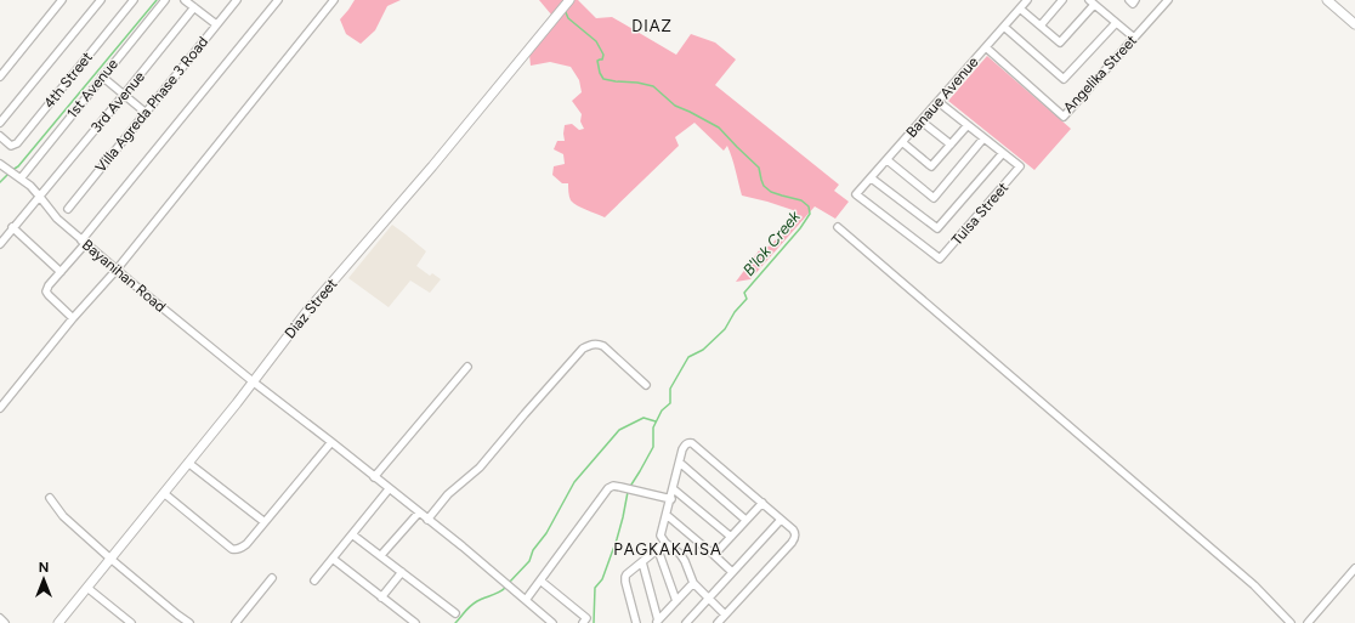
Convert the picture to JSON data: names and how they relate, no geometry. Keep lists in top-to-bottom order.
{
  "streets": {
    "main road": ["Diaz Street"],
    "street": [
      "Angelika Street",
      "4th Street",
      "1st Avenue",
      "Banaue Avenue",
      "3rd Avenue",
      "Villa Agreda Phase 3 Road",
      "Tulsa Street",
      "Bayanihan Road"
    ]
  },
  "crossings": [
    ["Angelika Street", "Banaue Avenue"],
    ["4th Street", "1st Avenue"],
    ["4th Street", "3rd Avenue"],
    ["4th Street", "Villa Agreda Phase 3 Road"],
    ["1st Avenue", "Bayanihan Road"],
    ["Banaue Avenue", "Tulsa Street"],
    ["3rd Avenue", "Bayanihan Road"],
    ["Bayanihan Road", "Diaz Street"]
  ],
  "districts": ["DIAZ", "PAGKAKAISA"],
  "water": ["B'lok Creek"],
  "north": "top"
}
